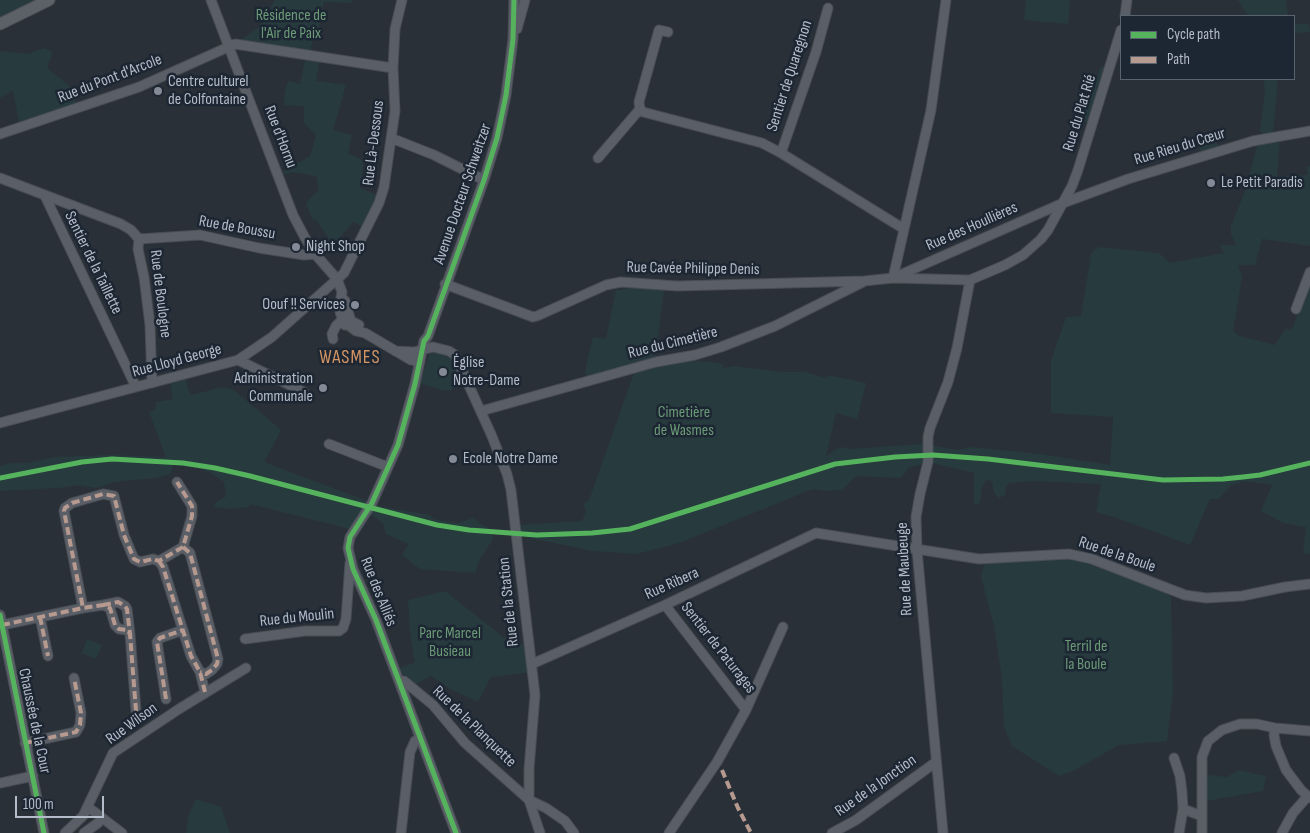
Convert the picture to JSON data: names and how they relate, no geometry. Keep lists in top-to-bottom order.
{
  "streets": {
    "street": [
      "Sentier de Quaregnon",
      "Rue du Pont d'Arcole",
      "Rue du Plat Rié",
      "Rue d'Hornu",
      "Rue Là-Dessous",
      "Rue Rieu du Cœur",
      "Avenue Docteur Schweitzer",
      "Rue des Houllières",
      "Rue de Boussu",
      "Sentier de la Taillette",
      "Rue Cavée Philippe Denis",
      "Rue de Boulogne",
      "Rue du Cimetière",
      "Rue Lloyd George",
      "Rue de la Boule",
      "Rue de Maubeuge",
      "Rue Ribera",
      "Rue des Alliés",
      "Rue de la Station",
      "Rue du Moulin",
      "Sentier de Paturages",
      "Chaussée de la Cour",
      "Rue Wilson",
      "Rue de la Planquette",
      "Rue de la Jonction"
    ]
  },
  "crossings": [
    ["Rue du Pont d'Arcole", "Rue d'Hornu"],
    ["Rue du Plat Rié", "Rue Rieu du Cœur"],
    ["Rue du Plat Rié", "Rue des Houllières"],
    ["Rue du Plat Rié", "Rue de Maubeuge"],
    ["Rue d'Hornu", "Rue Là-Dessous"],
    ["Rue d'Hornu", "Rue de Boussu"],
    ["Rue d'Hornu", "Rue Lloyd George"],
    ["Rue Là-Dessous", "Rue Lloyd George"],
    ["Rue Rieu du Cœur", "Rue des Houllières"],
    ["Avenue Docteur Schweitzer", "Rue Cavée Philippe Denis"],
    ["Avenue Docteur Schweitzer", "Rue de la Station"],
    ["Rue des Houllières", "Rue Cavée Philippe Denis"],
    ["Rue de Boussu", "Rue de Boulogne"],
    ["Sentier de la Taillette", "Rue Lloyd George"],
    ["Rue Cavée Philippe Denis", "Rue du Cimetière"],
    ["Rue de Boulogne", "Rue Lloyd George"],
    ["Rue du Cimetière", "Rue de la Station"],
    ["Rue de la Boule", "Rue de Maubeuge"],
    ["Rue de la Boule", "Rue Ribera"],
    ["Rue de Maubeuge", "Rue de la Jonction"],
    ["Rue Ribera", "Rue de la Station"],
    ["Rue Ribera", "Sentier de Paturages"],
    ["Rue des Alliés", "Rue du Moulin"],
    ["Rue des Alliés", "Rue de la Planquette"],
    ["Rue de la Station", "Rue de la Planquette"]
  ],
  "districts": ["WASMES"],
  "parks": [
    "Résidence de l'Air de Paix",
    "Cimetière de Wasmes",
    "Parc Marcel Busieau",
    "Terril de la Boule"
  ],
  "places": [
    "Centre culturel de Colfontaine",
    "Le Petit Paradis",
    "Night Shop",
    "Oouf !! Services",
    "Église Notre-Dame",
    "Administration Communale",
    "Ecole Notre Dame"
  ],
  "legend": ["Cycle path", "Path"],
  "scale_bar": "100 m"
}
